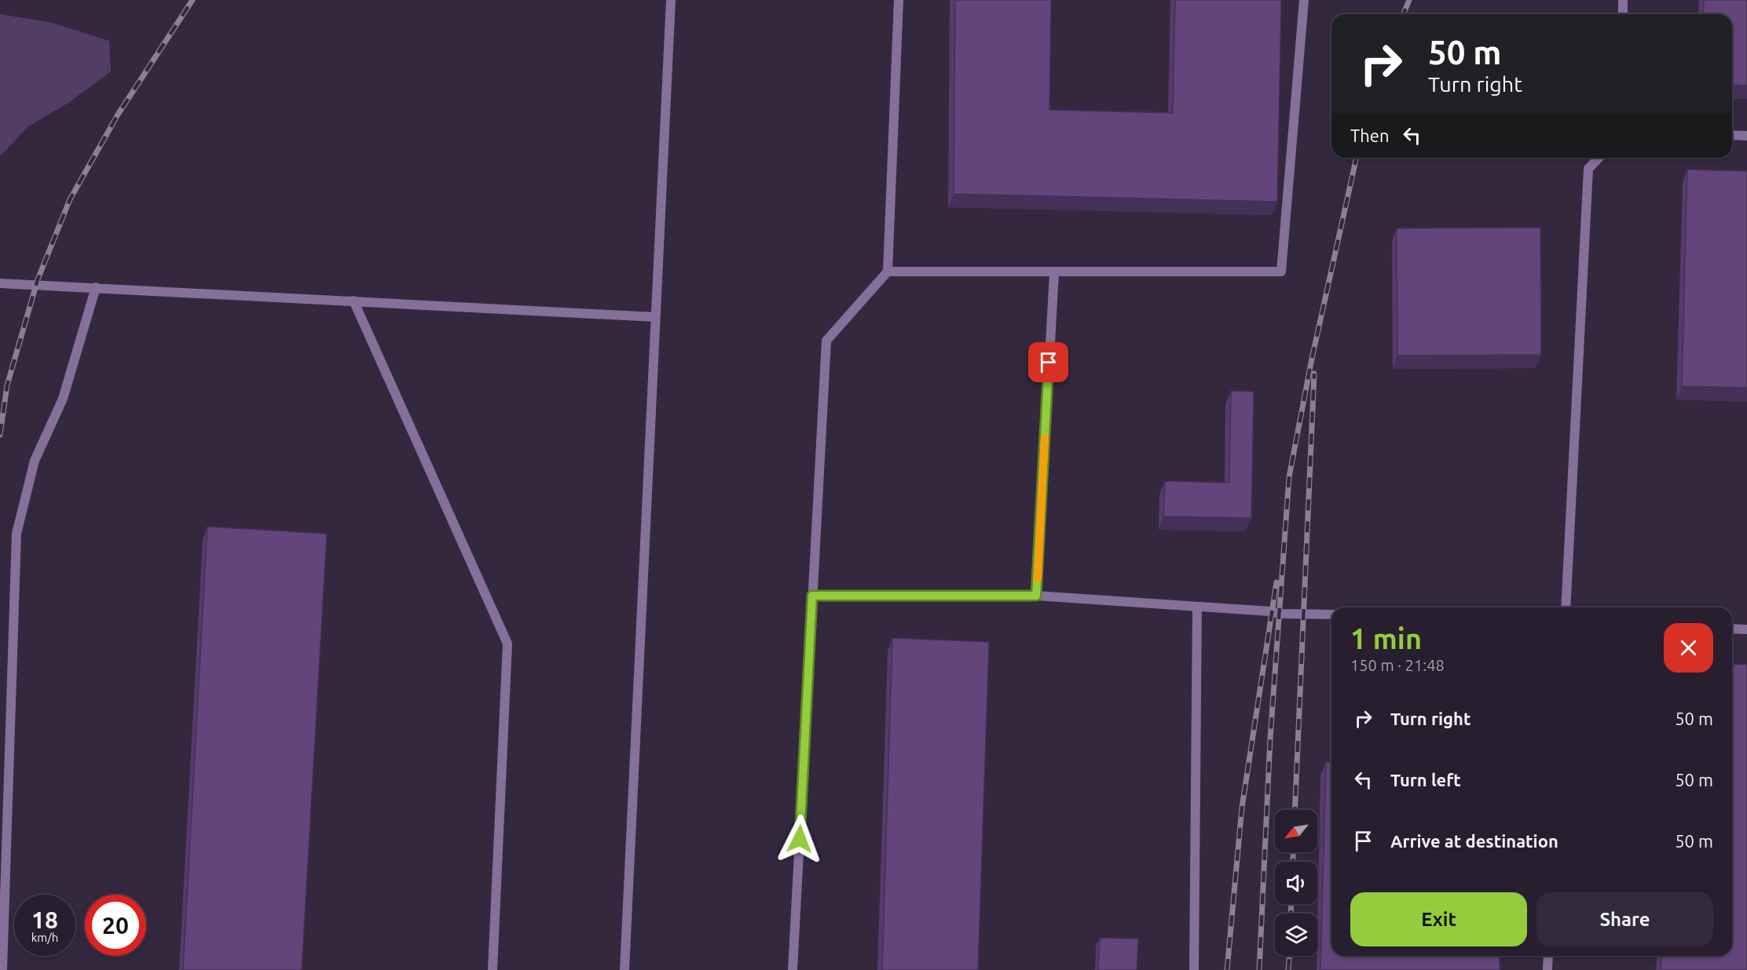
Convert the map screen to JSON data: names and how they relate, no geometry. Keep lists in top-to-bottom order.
{
  "north": "bottom left",
  "page": {
    "turn": ["50 m", "Turn right"],
    "then": "Then",
    "heading": ["1 min", "150 m · 21:48"],
    "list": [
      {
        "name": "Turn right",
        "value": "50 m"
      },
      {
        "name": "Turn left",
        "value": "50 m"
      },
      {
        "name": "Arrive at destination",
        "value": "50 m"
      }
    ],
    "buttons": ["Exit", "Share"],
    "speed": "18 km/h",
    "limit": "20"
  }
}
